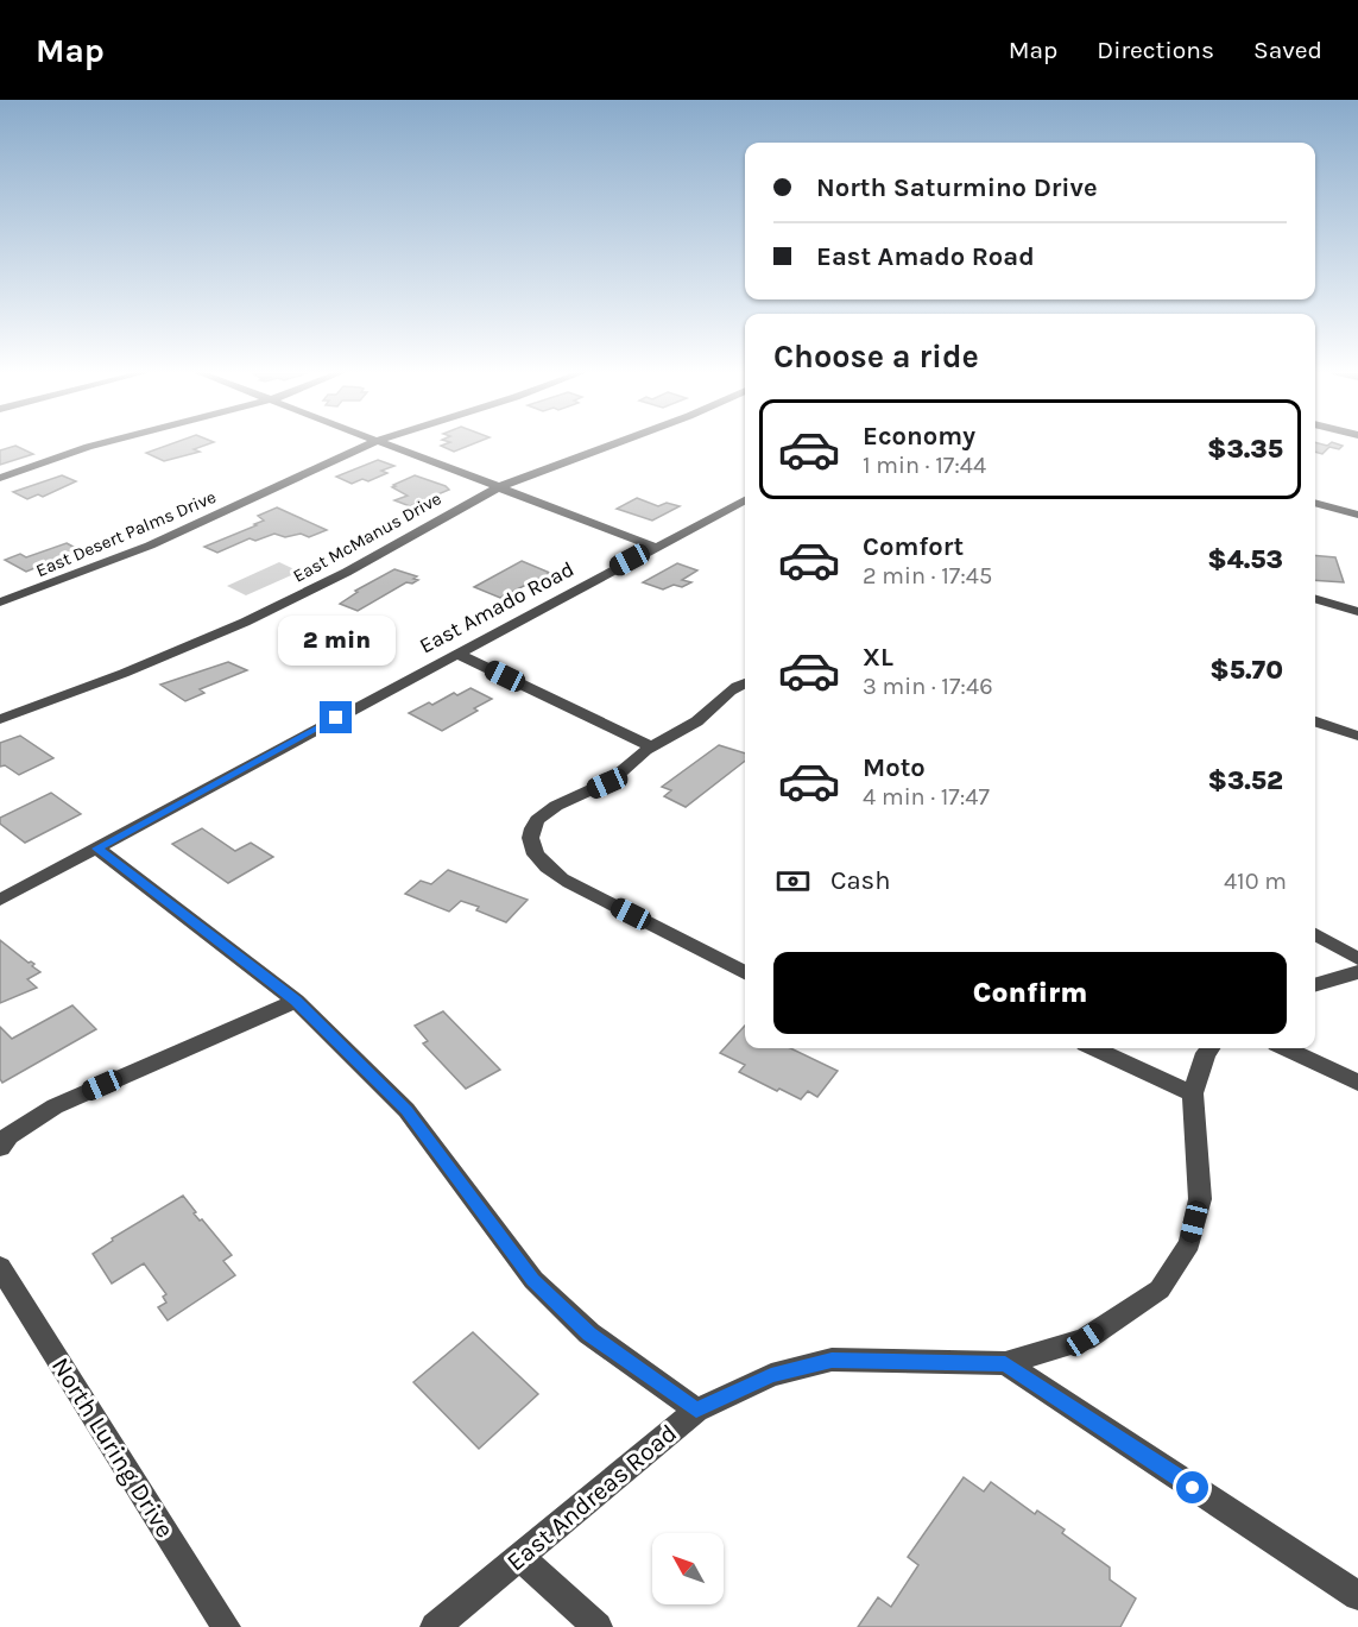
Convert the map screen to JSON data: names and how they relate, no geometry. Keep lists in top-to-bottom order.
{
  "streets": {
    "street": [
      "East Desert Palms Drive",
      "East McManus Drive",
      "East Amado Road",
      "North Luring Drive",
      "East Andreas Road"
    ]
  },
  "north": "top left",
  "page": {
    "header": "Map",
    "nav": ["Map", "Directions", "Saved"],
    "banner": ["North Saturmino Drive", "East Amado Road"],
    "heading": "Choose a ride",
    "list": [
      {
        "name": "Economy",
        "note": "1 min · 17:44",
        "value": "$3.35"
      },
      {
        "name": "Comfort",
        "note": "2 min · 17:45",
        "value": "$4.53"
      },
      {
        "name": "XL",
        "note": "3 min · 17:46",
        "value": "$5.70"
      },
      {
        "name": "Moto",
        "note": "4 min · 17:47",
        "value": "$3.52"
      }
    ],
    "bubble": "2 min",
    "pay": ["Cash", "410 m"],
    "buttons": "Confirm"
  }
}
